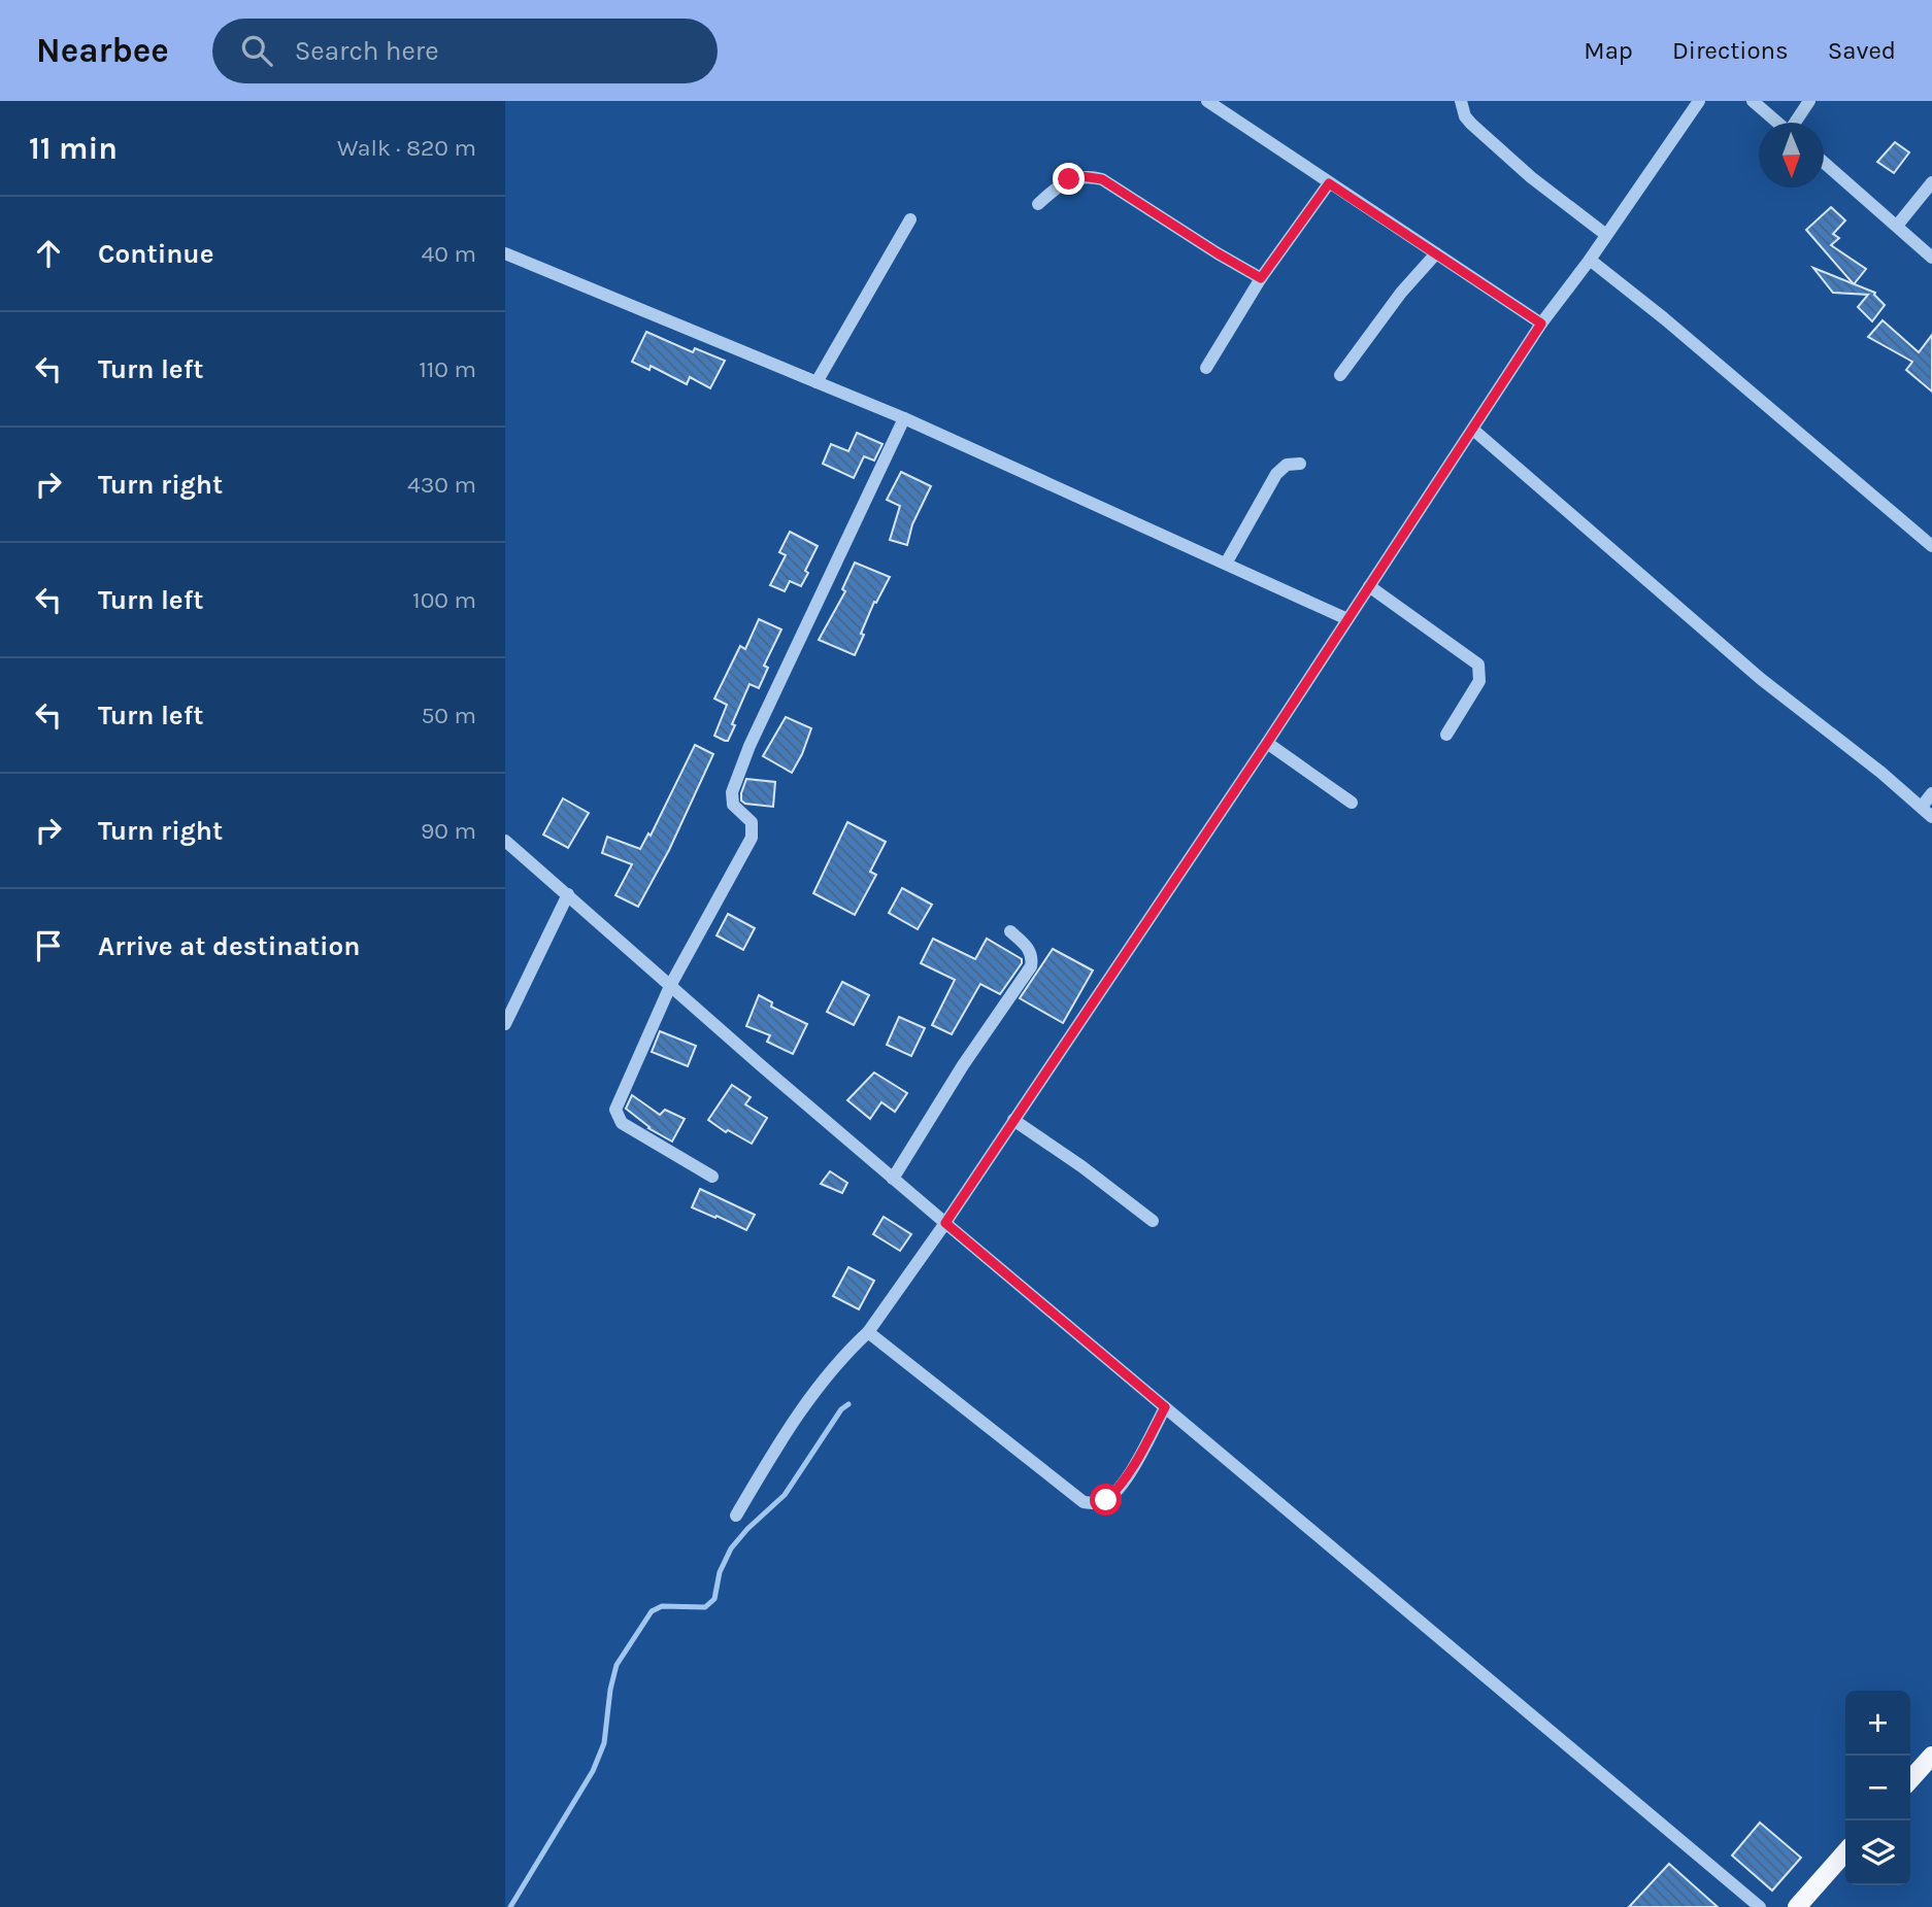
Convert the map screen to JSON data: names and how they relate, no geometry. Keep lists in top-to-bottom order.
{
  "north": "bottom",
  "page": {
    "header": "Nearbee",
    "search": "Search here",
    "nav": ["Map", "Directions", "Saved"],
    "heading": ["11 min", "Walk · 820 m"],
    "list": [
      ["Continue", "40 m"],
      ["Turn left", "110 m"],
      ["Turn right", "430 m"],
      ["Turn left", "100 m"],
      ["Turn left", "50 m"],
      ["Turn right", "90 m"],
      "Arrive at destination"
    ],
    "map_buttons": ["+", "−"]
  }
}
